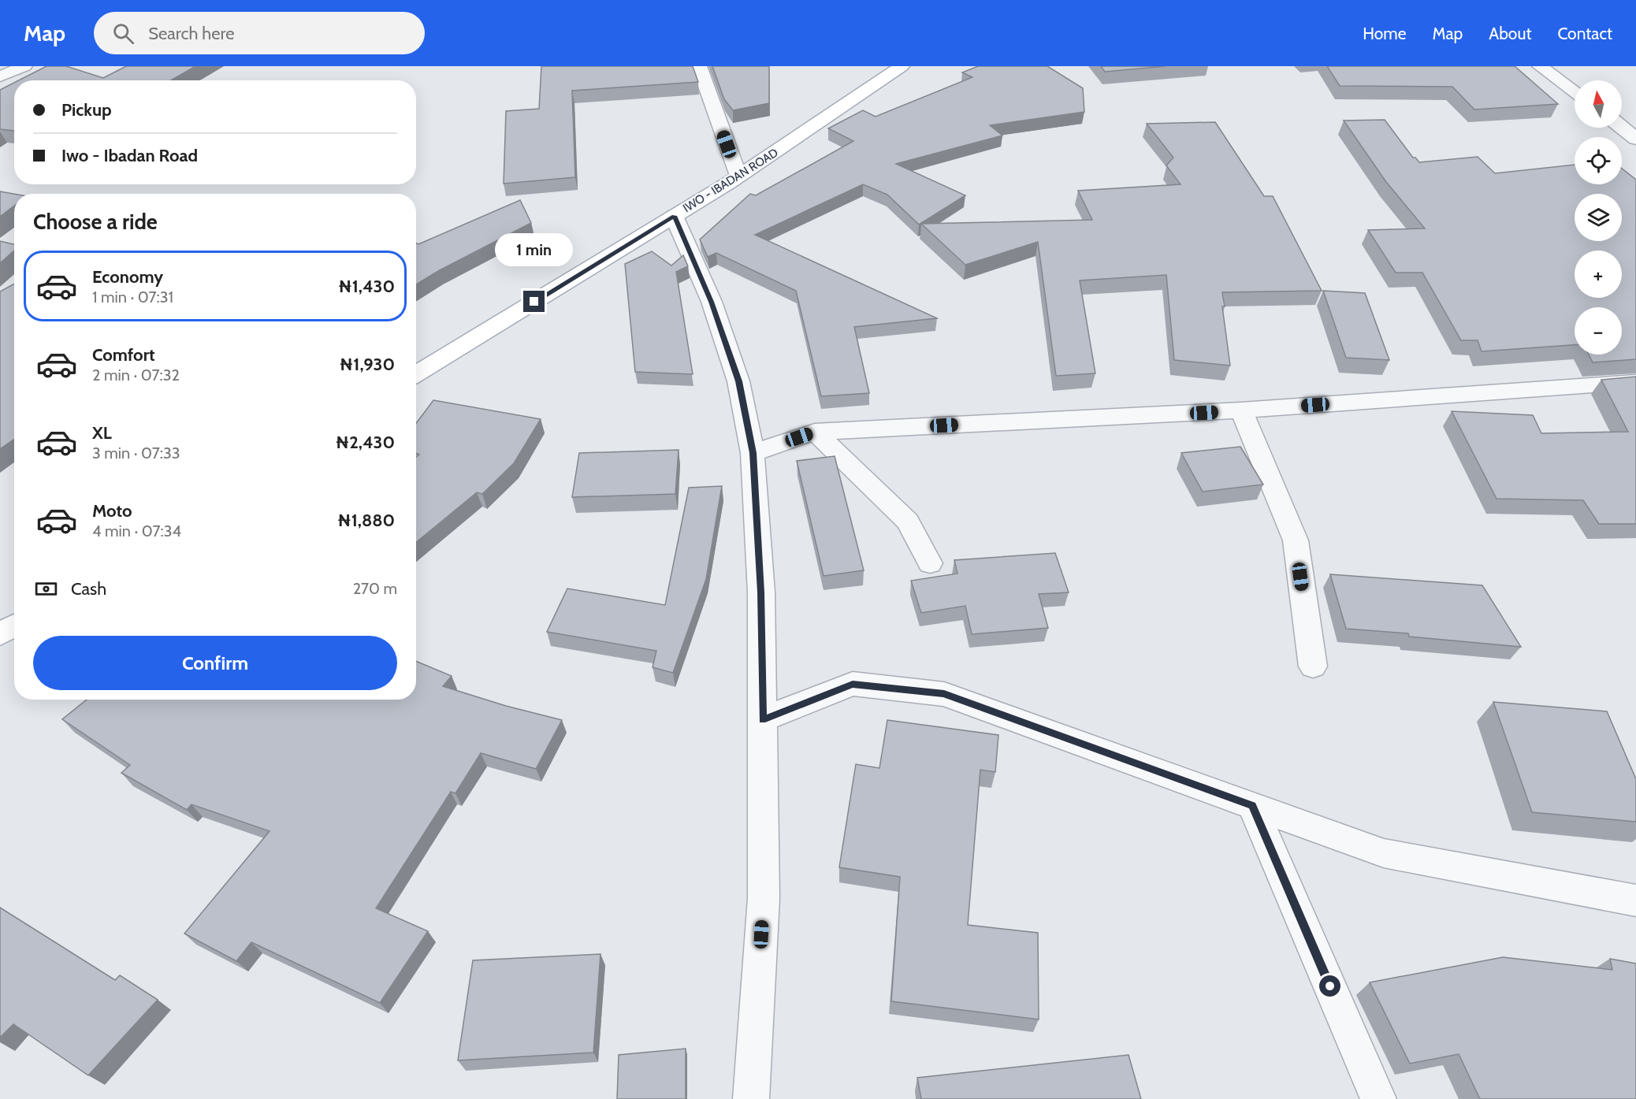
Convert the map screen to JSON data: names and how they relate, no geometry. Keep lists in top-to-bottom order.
{
  "streets": {
    "main road": ["IWO - IBADAN ROAD"]
  },
  "north": "top",
  "page": {
    "header": "Map",
    "search": "Search here",
    "nav": [
      "Home",
      "Map",
      "About",
      "Contact"
    ],
    "map_buttons": ["+", "−"],
    "banner": ["Pickup", "Iwo - Ibadan Road"],
    "heading": "Choose a ride",
    "bubble": "1 min",
    "list": [
      {
        "name": "Economy",
        "note": "1 min · 07:31",
        "value": "₦1,430"
      },
      {
        "name": "Comfort",
        "note": "2 min · 07:32",
        "value": "₦1,930"
      },
      {
        "name": "XL",
        "note": "3 min · 07:33",
        "value": "₦2,430"
      },
      {
        "name": "Moto",
        "note": "4 min · 07:34",
        "value": "₦1,880"
      }
    ],
    "pay": ["Cash", "270 m"],
    "buttons": "Confirm"
  }
}
